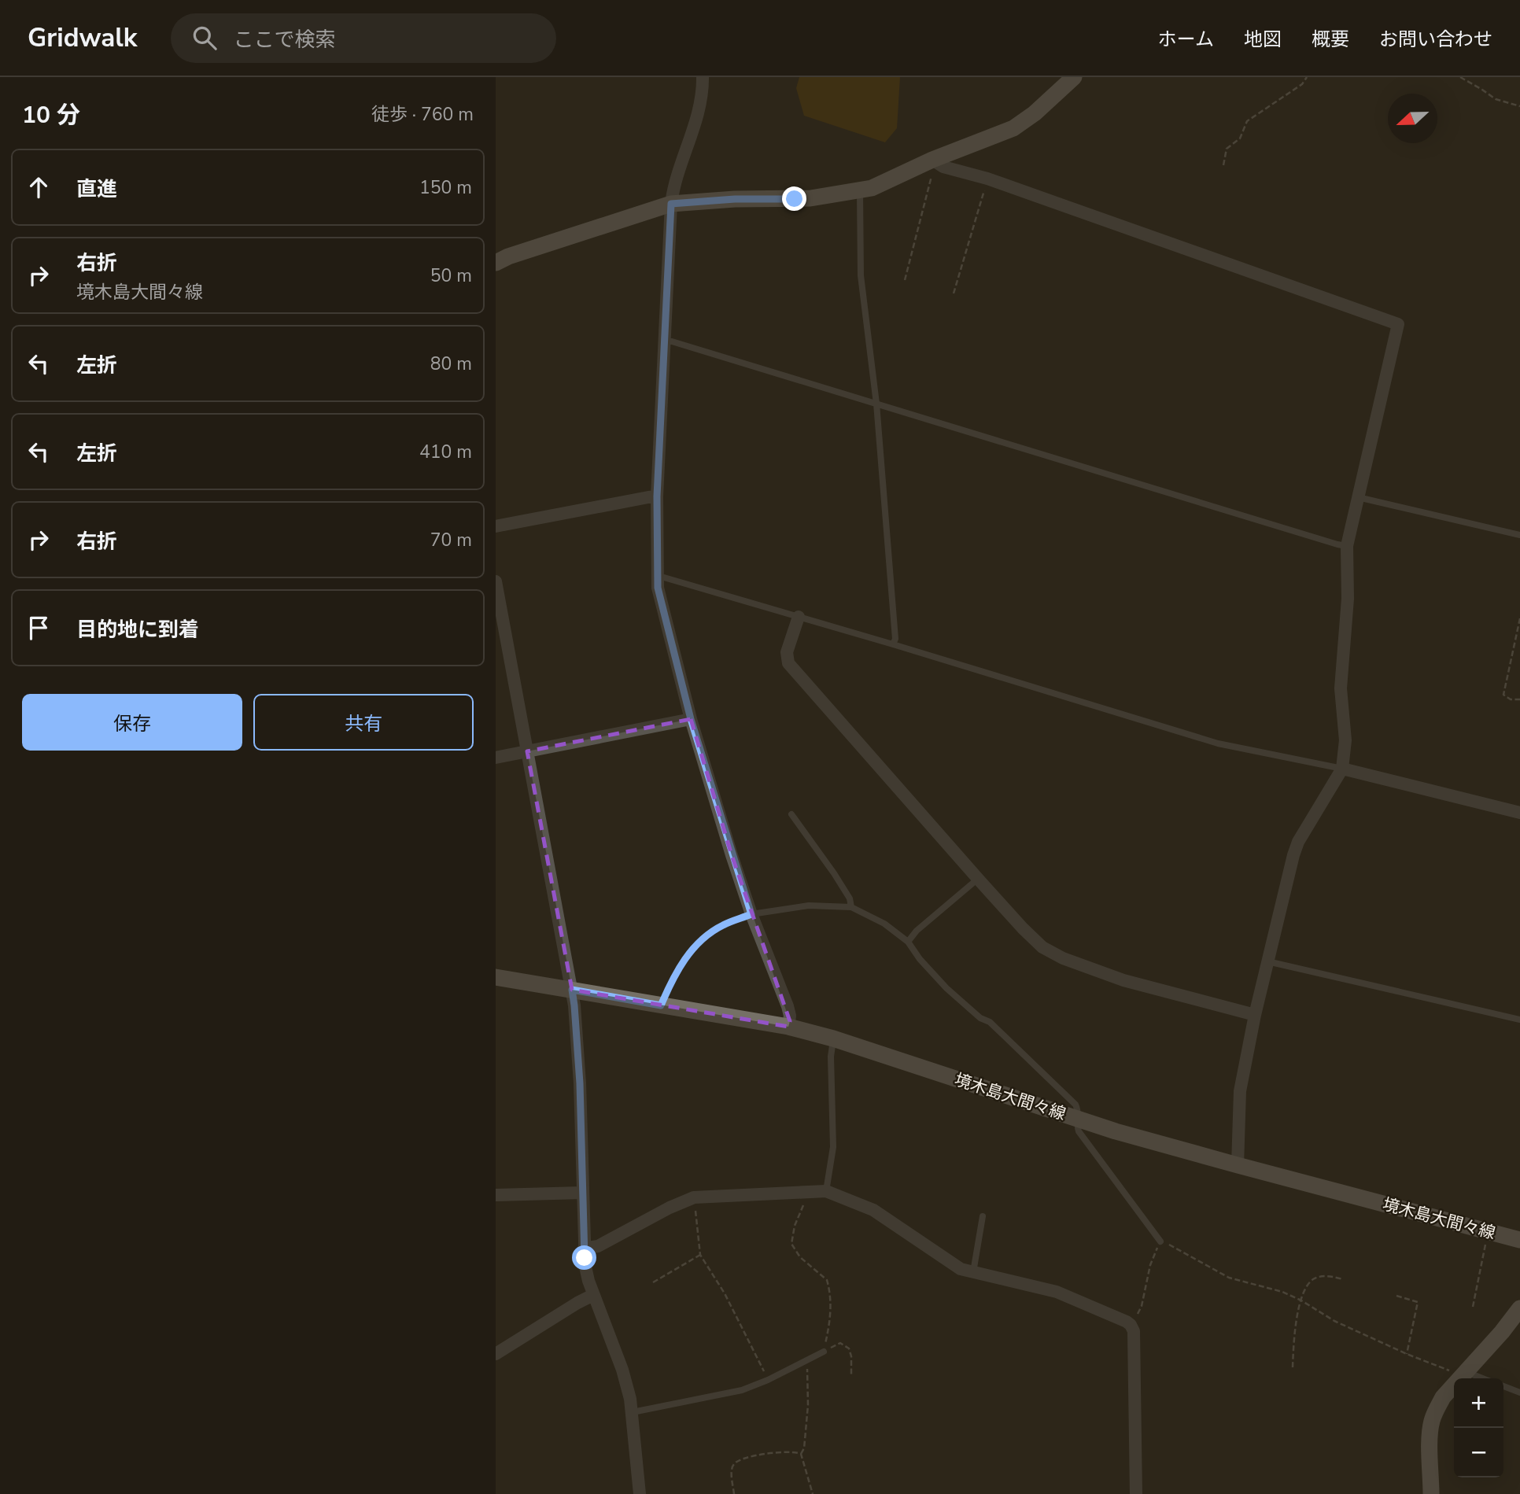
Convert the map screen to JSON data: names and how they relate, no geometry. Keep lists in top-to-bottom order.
{
  "streets": {
    "main road": ["境木島大間々線"]
  },
  "north": "left",
  "page": {
    "header": "Gridwalk",
    "search": "ここで検索",
    "nav": [
      "ホーム",
      "地図",
      "概要",
      "お問い合わせ"
    ],
    "heading": ["10 分", "徒歩 · 760 m"],
    "list": [
      ["直進", "150 m"],
      ["右折", "境木島大間々線", "50 m"],
      ["左折", "80 m"],
      ["左折", "410 m"],
      ["右折", "70 m"],
      "目的地に到着"
    ],
    "buttons": ["保存", "共有"],
    "map_buttons": ["+", "−"]
  }
}
